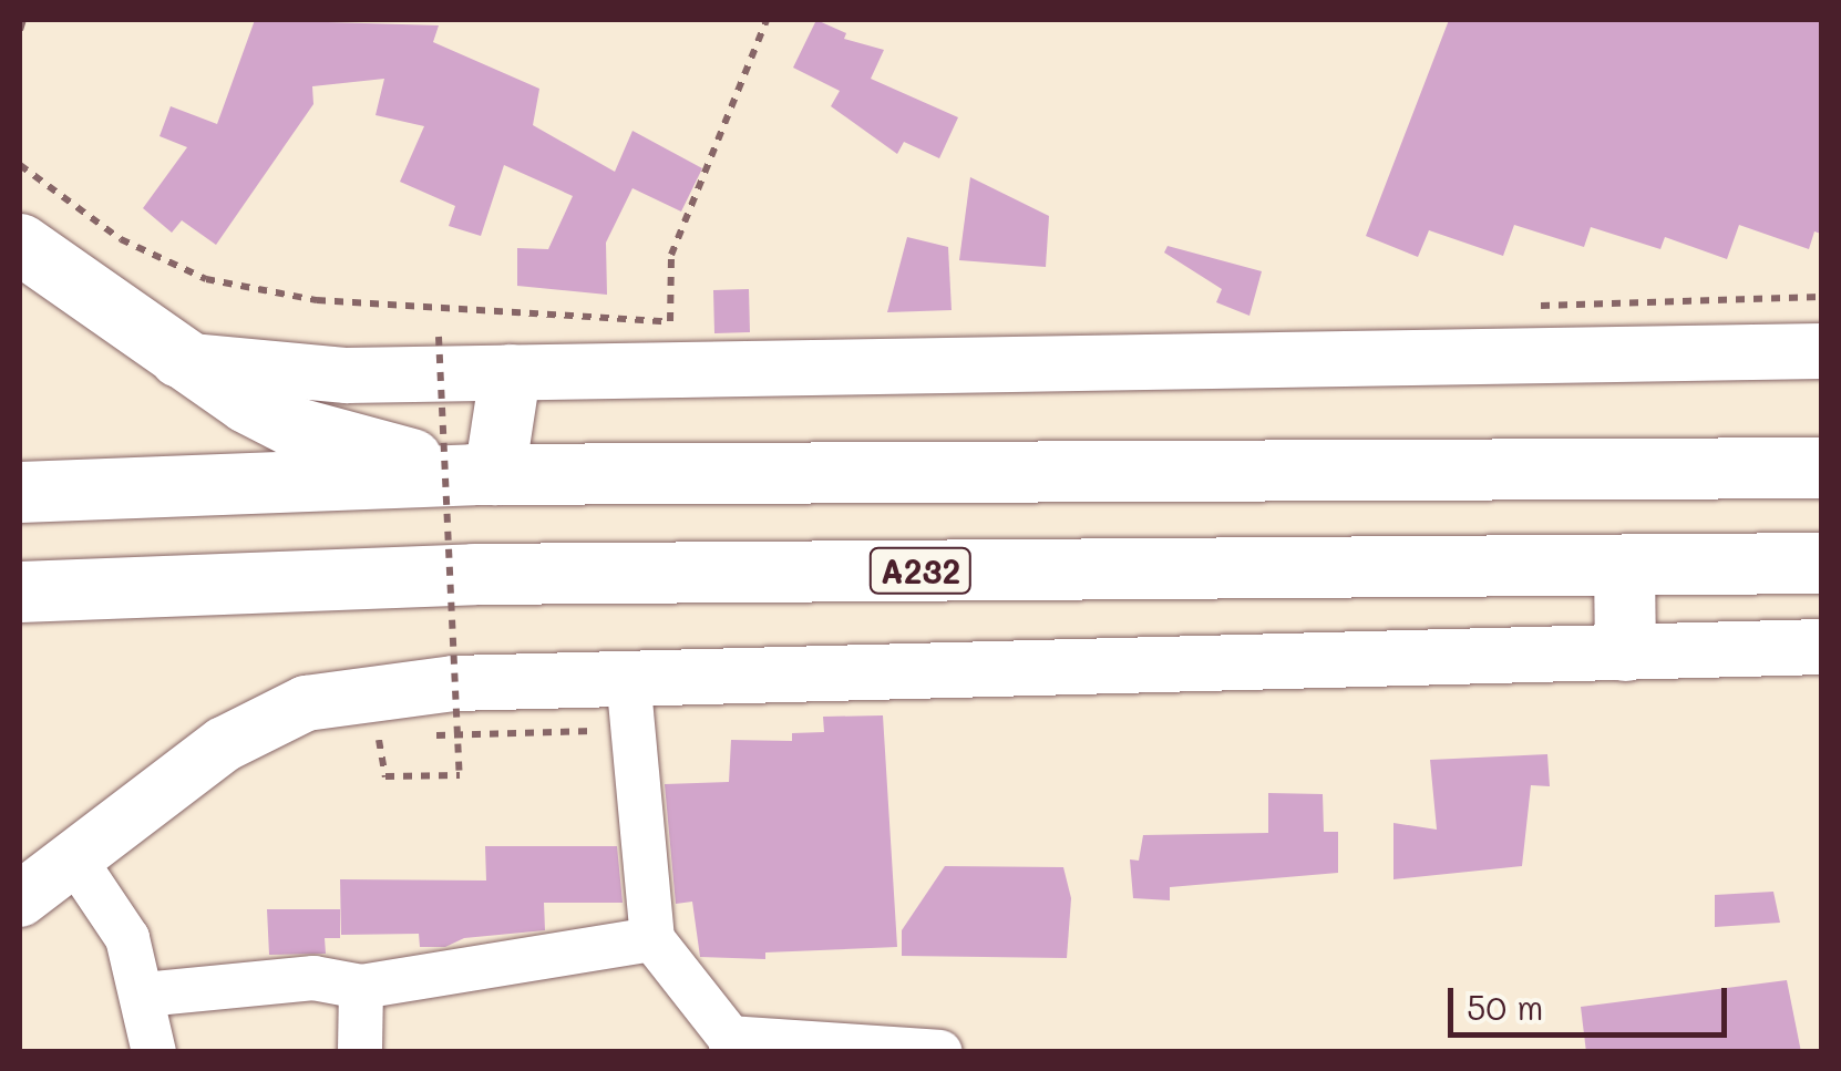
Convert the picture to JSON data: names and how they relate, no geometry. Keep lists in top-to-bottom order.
{
  "streets": {
    "highway": ["A232"]
  },
  "scale_bar": "50 m"
}
